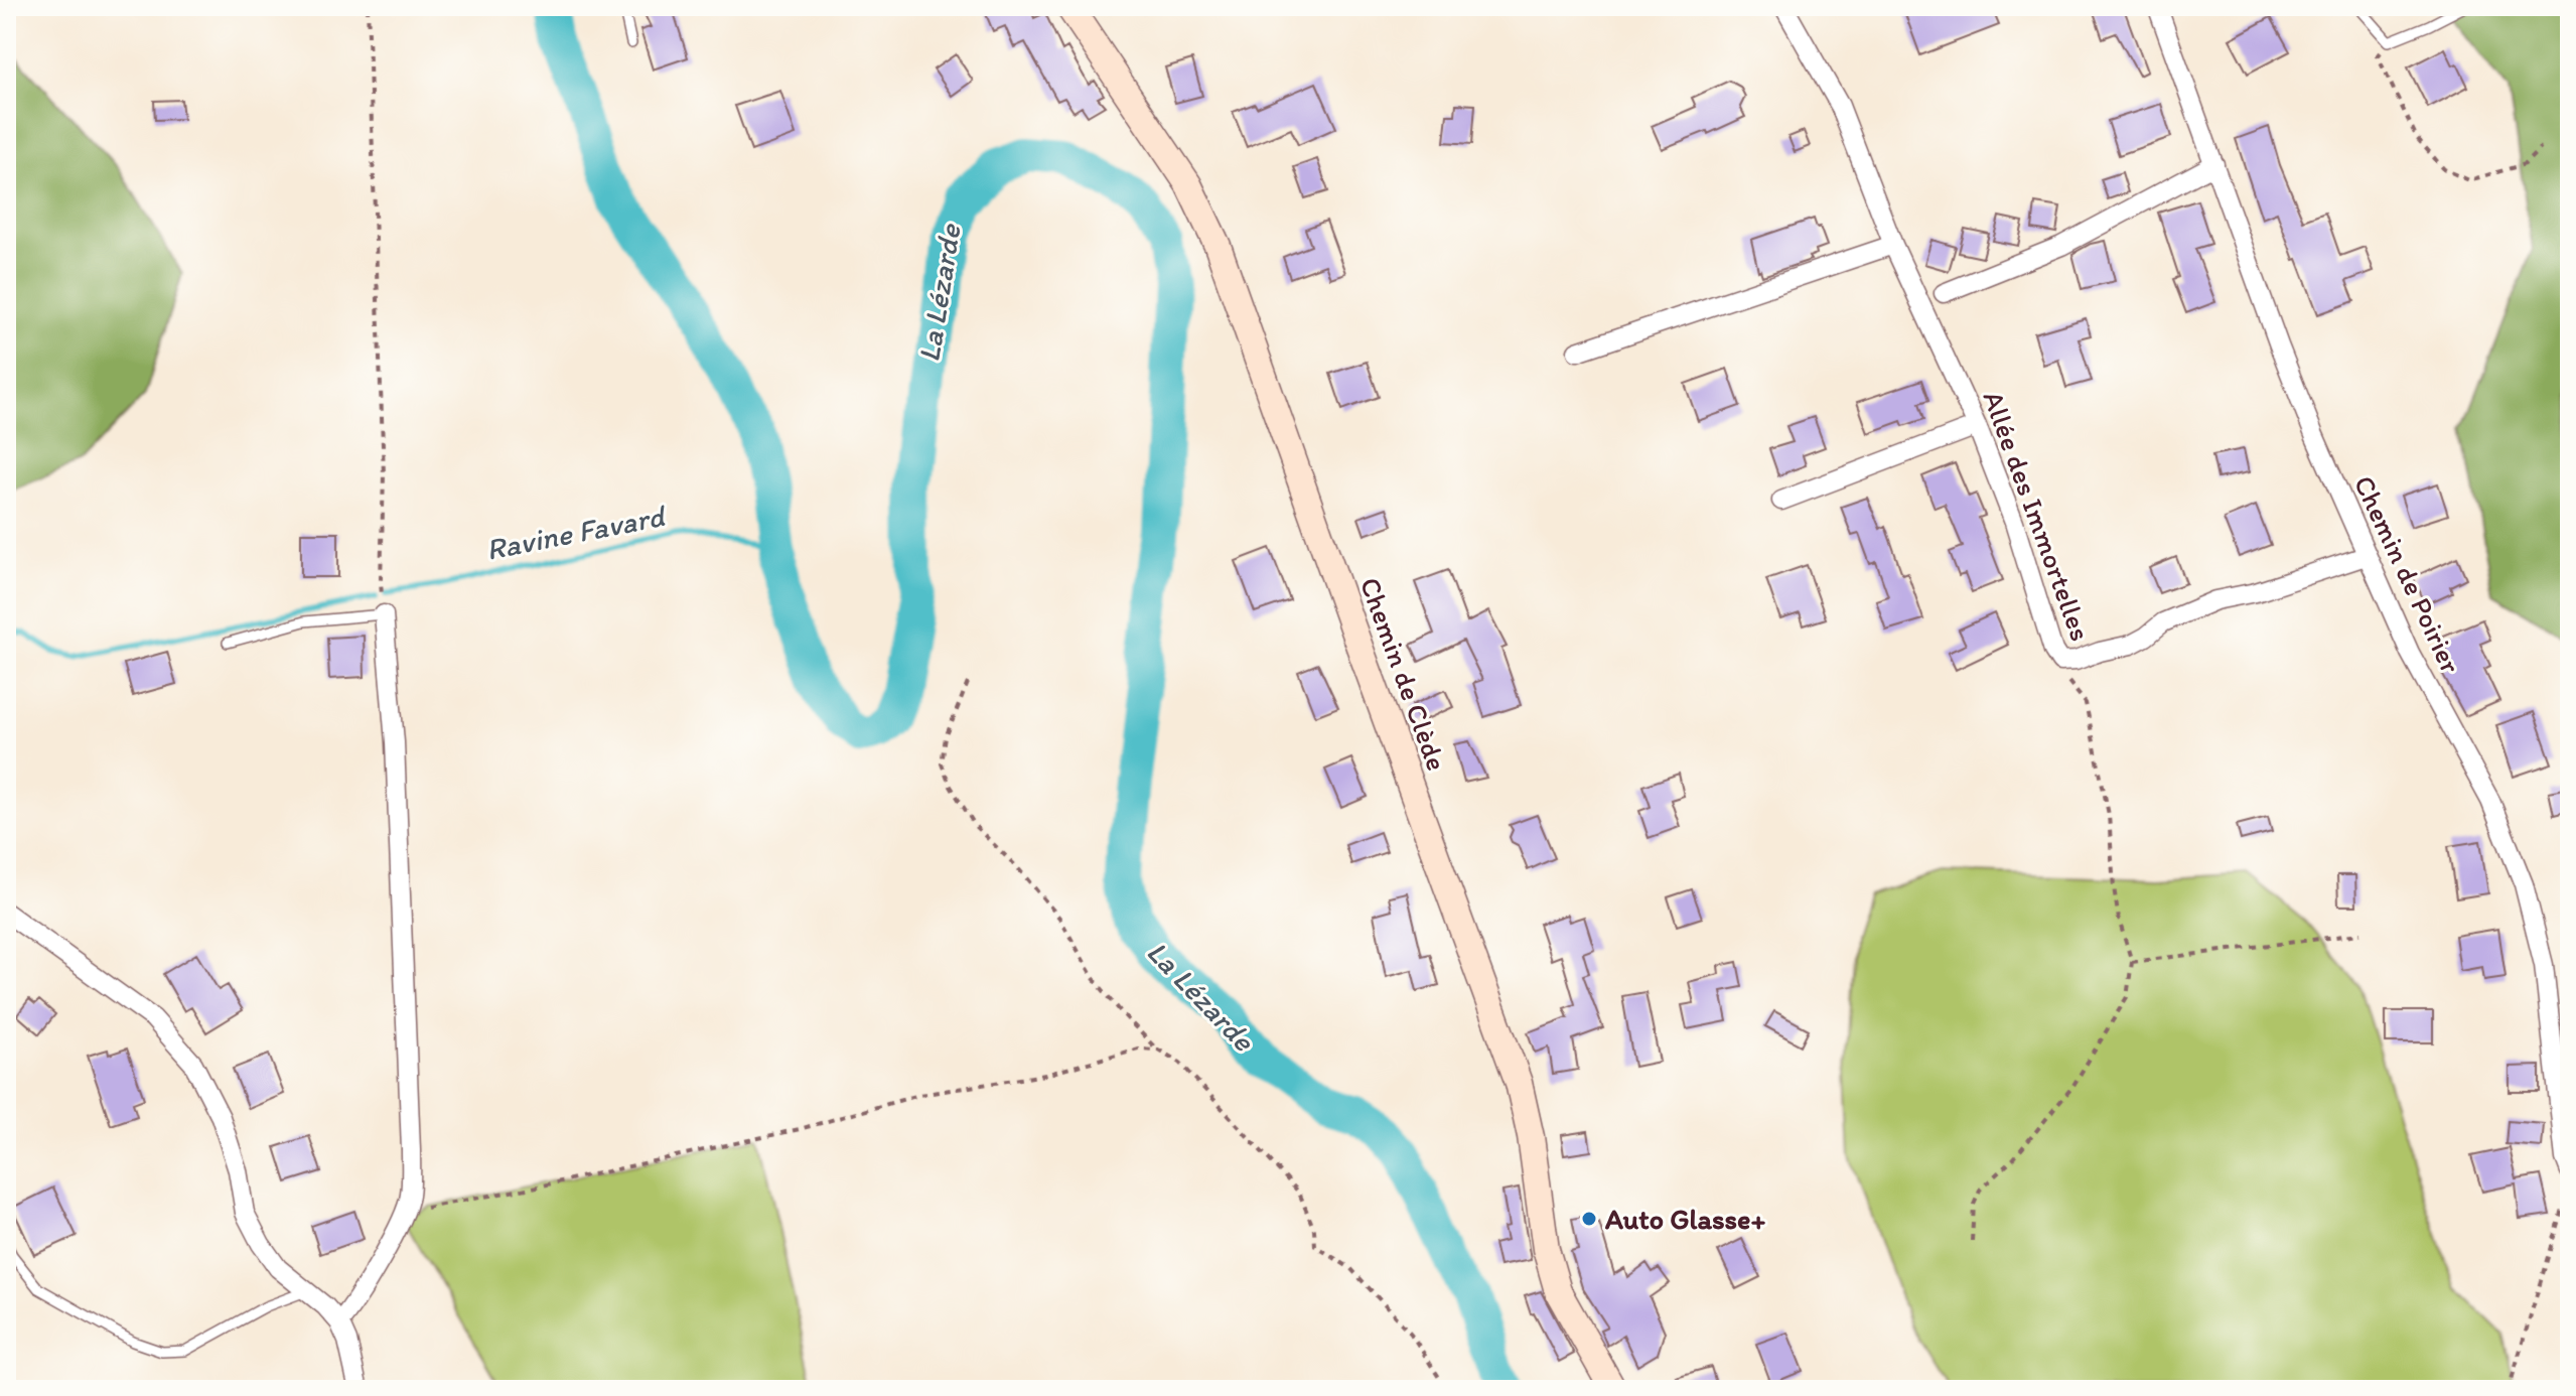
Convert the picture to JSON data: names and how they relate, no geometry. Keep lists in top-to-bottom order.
{
  "streets": {
    "main road": ["Chemin de Clède"],
    "street": ["Allée des Immortelles", "Chemin de Poirier"]
  },
  "crossings": [
    ["Allée des Immortelles", "Chemin de Poirier"]
  ],
  "water": ["La Lézarde", "Ravine Favard"],
  "places": ["Auto Glasse+"]
}
